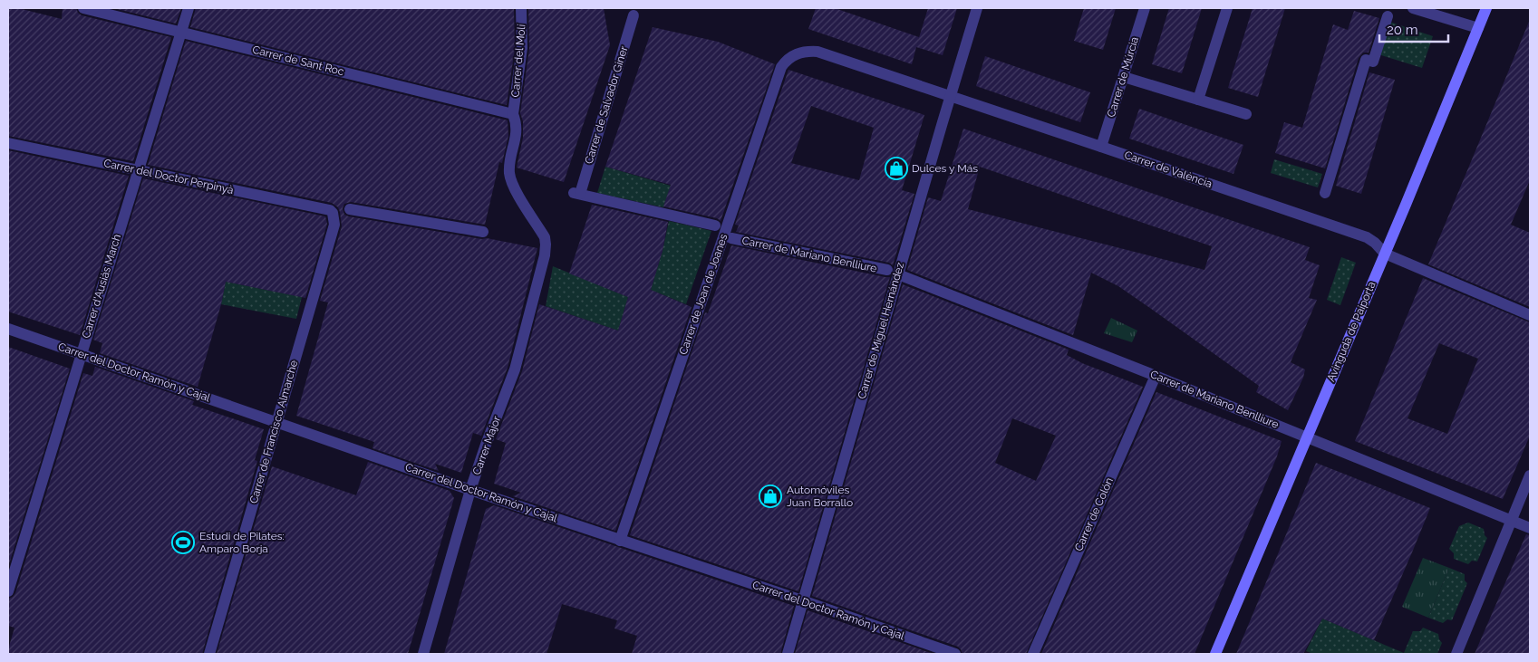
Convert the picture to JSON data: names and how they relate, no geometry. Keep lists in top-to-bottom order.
{
  "streets": {
    "street": [
      "Carrer de Sant Roc",
      "Carrer del Molí",
      "Carrer de Múrcia",
      "Carrer de Salvador Giner",
      "Carrer de València",
      "Carrer del Doctor Perpinyà",
      "Carrer de Mariano Benlliure",
      "Carrer d'Ausiàs March",
      "Carrer de Joan de Joanes",
      "Carrer de Miguel Hernández",
      "Avinguda de Paiporta",
      "Carrer del Doctor Ramón y Cajal",
      "Carrer de Francisco Almarche",
      "Carrer Major",
      "Carrer de Colón"
    ]
  },
  "crossings": [
    ["Carrer de Sant Roc", "Carrer del Molí"],
    ["Carrer de Sant Roc", "Carrer d'Ausiàs March"],
    ["Carrer del Molí", "Carrer Major"],
    ["Carrer de Múrcia", "Carrer de València"],
    ["Carrer de València", "Carrer de Joan de Joanes"],
    ["Carrer de València", "Carrer de Miguel Hernández"],
    ["Carrer de València", "Avinguda de Paiporta"],
    ["Carrer del Doctor Perpinyà", "Carrer d'Ausiàs March"],
    ["Carrer del Doctor Perpinyà", "Carrer de Francisco Almarche"],
    ["Carrer de Mariano Benlliure", "Carrer de Miguel Hernández"],
    ["Carrer de Mariano Benlliure", "Avinguda de Paiporta"],
    ["Carrer de Mariano Benlliure", "Carrer de Colón"],
    ["Carrer d'Ausiàs March", "Carrer del Doctor Ramón y Cajal"],
    ["Carrer de Joan de Joanes", "Carrer del Doctor Ramón y Cajal"],
    ["Carrer de Miguel Hernández", "Carrer del Doctor Ramón y Cajal"],
    ["Carrer del Doctor Ramón y Cajal", "Carrer de Francisco Almarche"],
    ["Carrer del Doctor Ramón y Cajal", "Carrer Major"]
  ],
  "places": {
    "shop": ["Dulces y Más", "Automóviles Juan Borrallo"],
    "sports": ["Estudi de Pilates: Amparo Borja"]
  },
  "scale_bar": "20 m"
}
